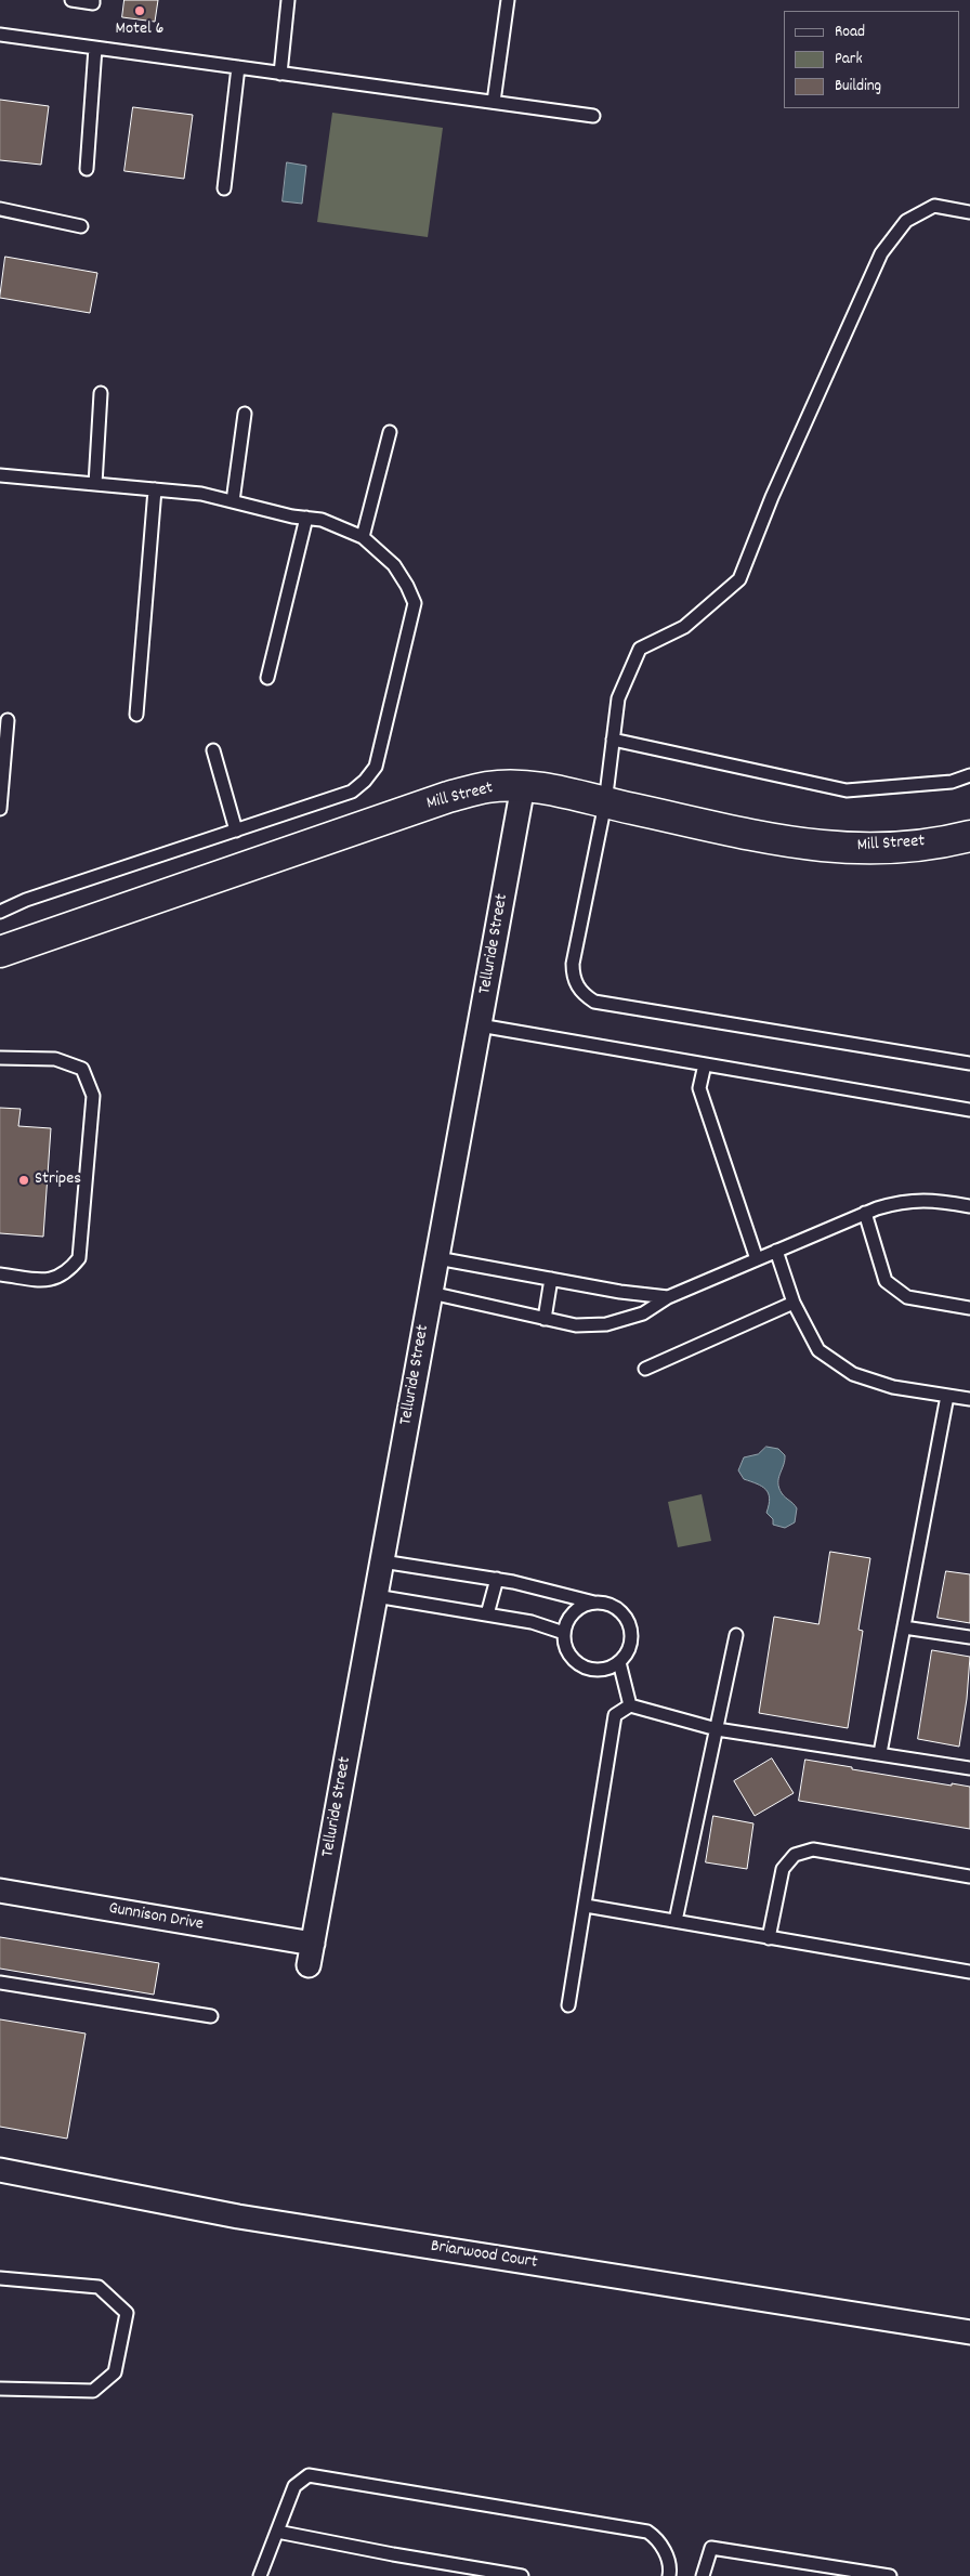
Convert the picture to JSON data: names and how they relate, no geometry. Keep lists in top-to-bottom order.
{
  "streets": {
    "street": [
      "Mill Street",
      "Telluride Street",
      "Gunnison Drive",
      "Briarwood Court"
    ]
  },
  "crossings": [
    ["Mill Street", "Telluride Street"],
    ["Telluride Street", "Gunnison Drive"]
  ],
  "places": ["Motel 6", "Stripes"],
  "legend": ["Road", "Park", "Building"]
}
